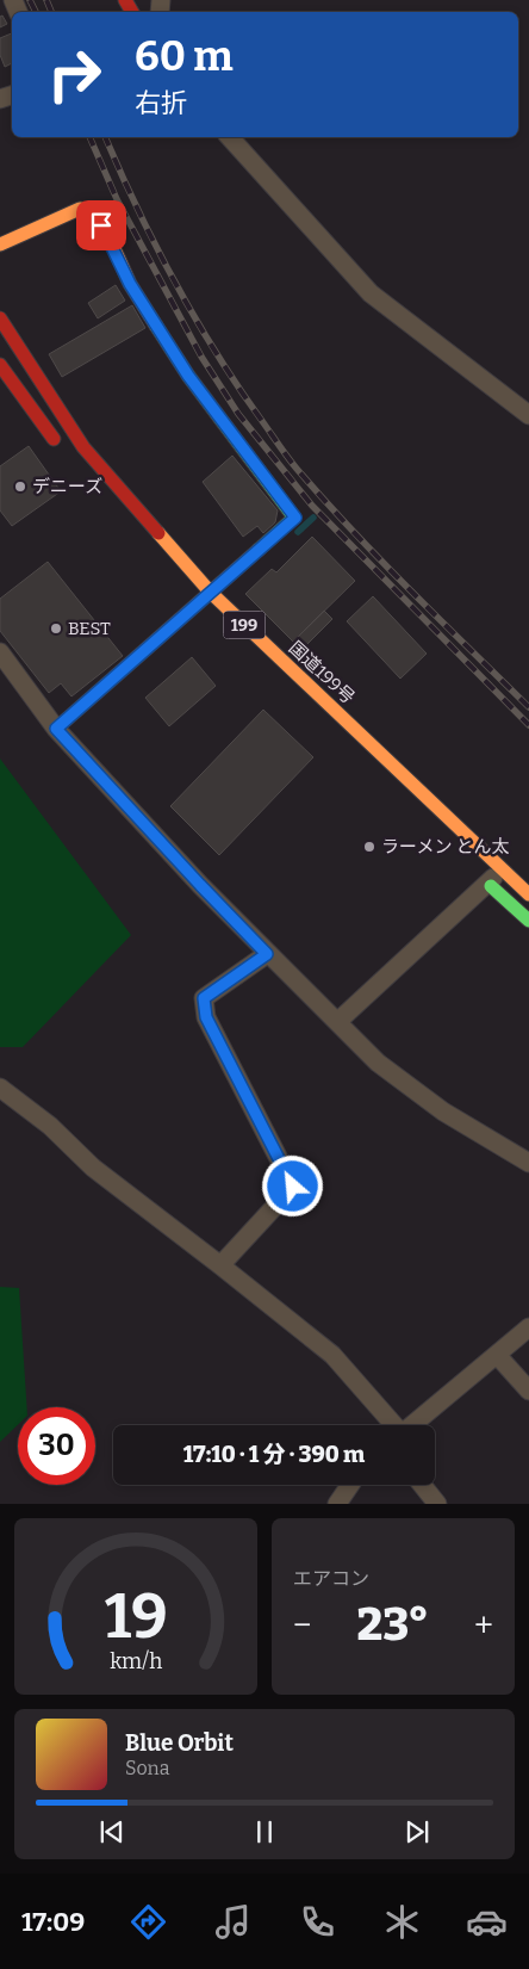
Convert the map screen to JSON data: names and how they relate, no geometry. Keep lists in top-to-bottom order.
{
  "streets": {
    "main road": ["199", "国道199号"]
  },
  "places": ["デニーズ", "BEST", "ラーメン とん太"],
  "page": {
    "turn": ["60 m", "右折"],
    "limit": "30",
    "trip": "17:10 · 1 分 · 390 m",
    "tile": "エアコン",
    "heat": ["−", "23°", "+"],
    "song": ["Blue Orbit", "Sona"],
    "tabs": "17:09",
    "gauge": ["19", "km/h"]
  }
}
